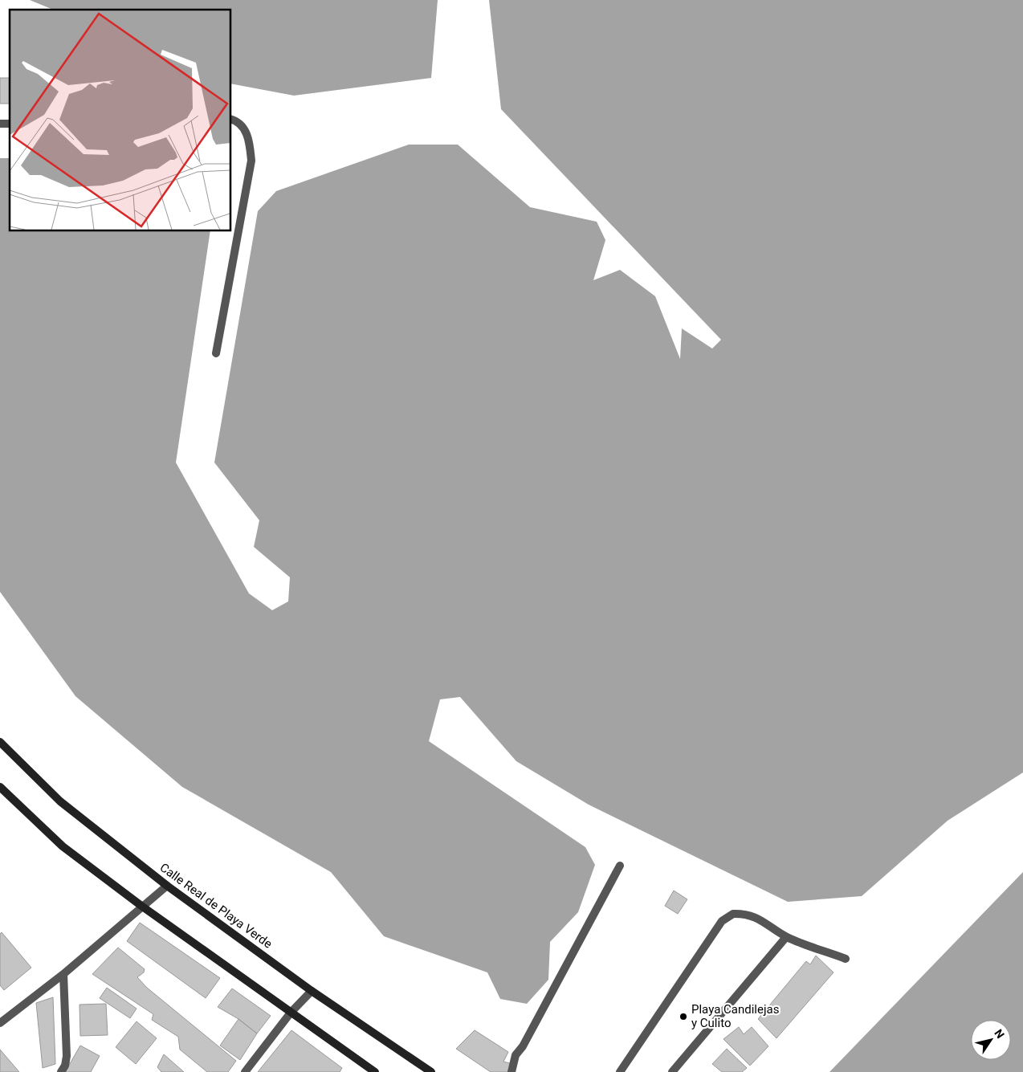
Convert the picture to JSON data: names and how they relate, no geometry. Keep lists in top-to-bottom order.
{
  "streets": {
    "street": ["Calle Real de Playa Verde"]
  },
  "places": ["Playa Candilejas y Culito"],
  "north": "top right"
}
